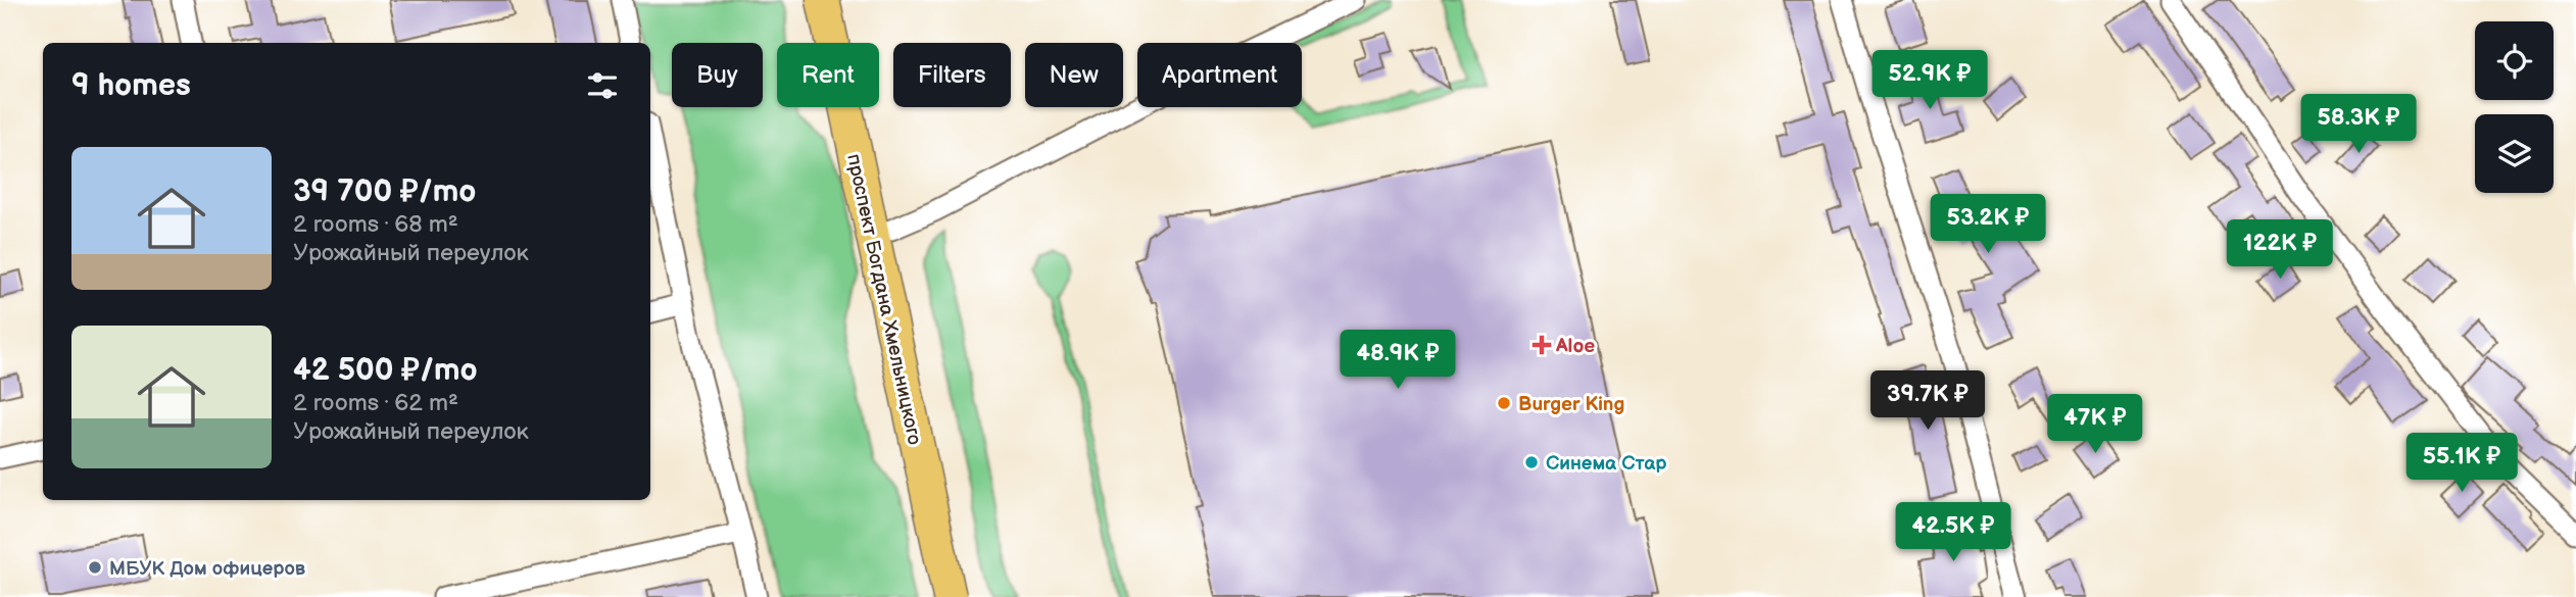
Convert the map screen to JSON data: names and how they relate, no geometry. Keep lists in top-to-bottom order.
{
  "streets": {
    "main road": ["проспект Богдана Хмельницкого"]
  },
  "places": {
    "health": ["Aloe"],
    "other": ["Burger King", "Синема Стар", "МБУК Дом офицеров"]
  },
  "page": {
    "chip": [
      "Buy",
      "Rent",
      "Filters",
      "New",
      "Apartment"
    ],
    "heading": "9 homes",
    "price": [
      "52.9K ₽",
      "58.3K ₽",
      "53.2K ₽",
      "122K ₽",
      "48.9K ₽",
      "39.7K ₽",
      "47K ₽",
      "55.1K ₽",
      "42.5K ₽"
    ],
    "list": [
      {
        "name": "39 700 ₽/mo",
        "note": "2 rooms · 68 m² · Урожайный переулок"
      },
      {
        "name": "42 500 ₽/mo",
        "note": "2 rooms · 62 m² · Урожайный переулок"
      }
    ]
  }
}
